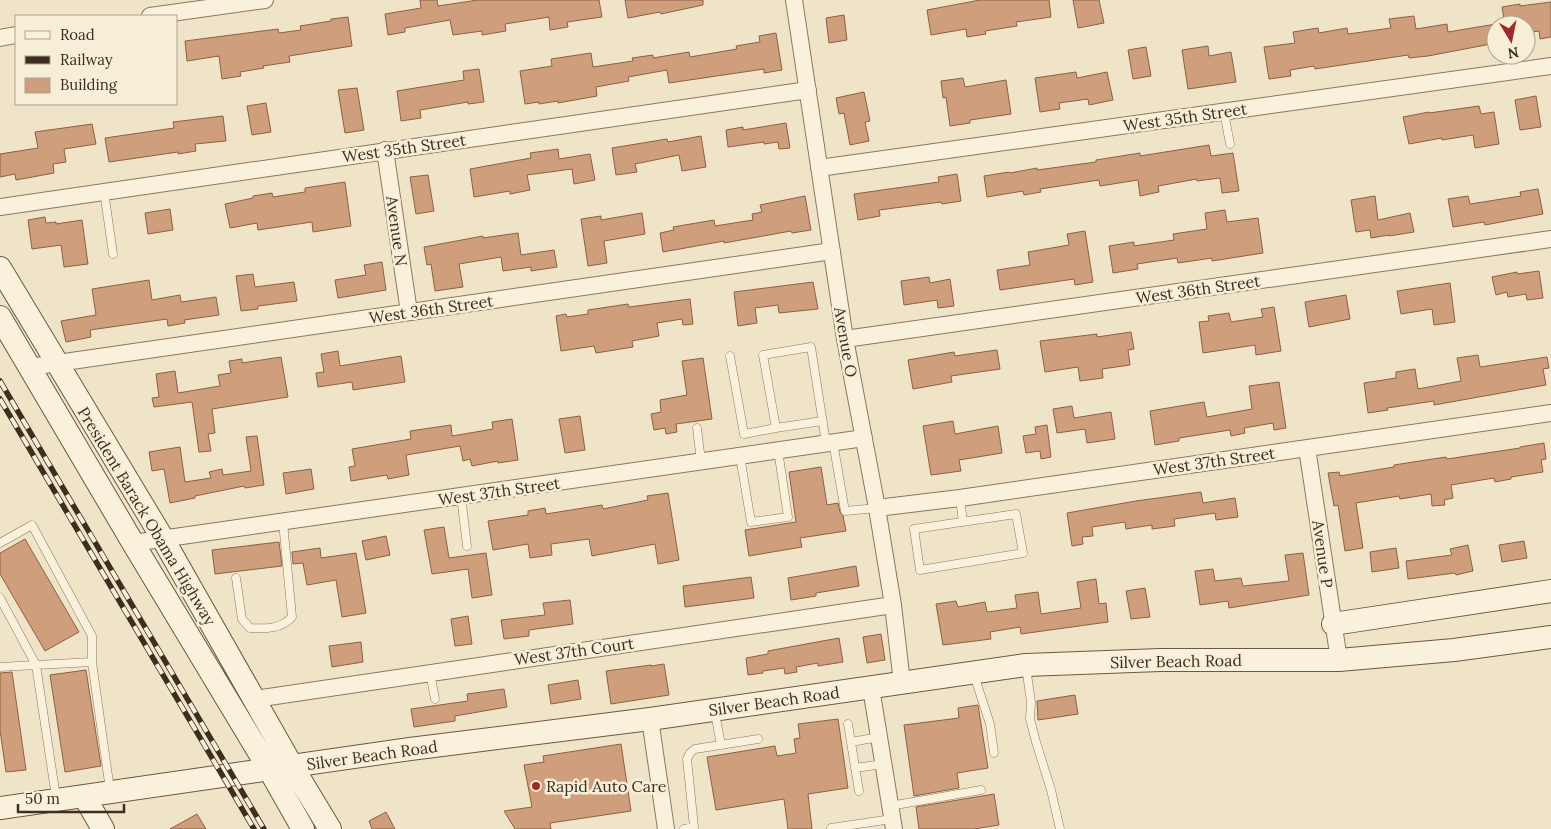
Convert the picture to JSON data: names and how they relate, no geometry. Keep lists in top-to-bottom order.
{
  "streets": {
    "street": [
      "West 35th Street",
      "Avenue N",
      "West 36th Street",
      "Avenue O",
      "West 37th Street",
      "President Barack Obama Highway",
      "Avenue P",
      "West 37th Court",
      "Silver Beach Road"
    ]
  },
  "crossings": [
    ["West 35th Street", "Avenue N"],
    ["West 35th Street", "Avenue O"],
    ["Avenue N", "West 36th Street"],
    ["West 36th Street", "Avenue O"],
    ["West 36th Street", "President Barack Obama Highway"],
    ["Avenue O", "West 37th Street"],
    ["Avenue O", "West 37th Court"],
    ["Avenue O", "Silver Beach Road"],
    ["West 37th Street", "President Barack Obama Highway"],
    ["West 37th Street", "Avenue P"],
    ["President Barack Obama Highway", "West 37th Court"],
    ["President Barack Obama Highway", "Silver Beach Road"],
    ["Avenue P", "Silver Beach Road"]
  ],
  "places": ["Rapid Auto Care"],
  "legend": ["Road", "Railway", "Building"],
  "scale_bar": "50 m",
  "north": "bottom"
}
